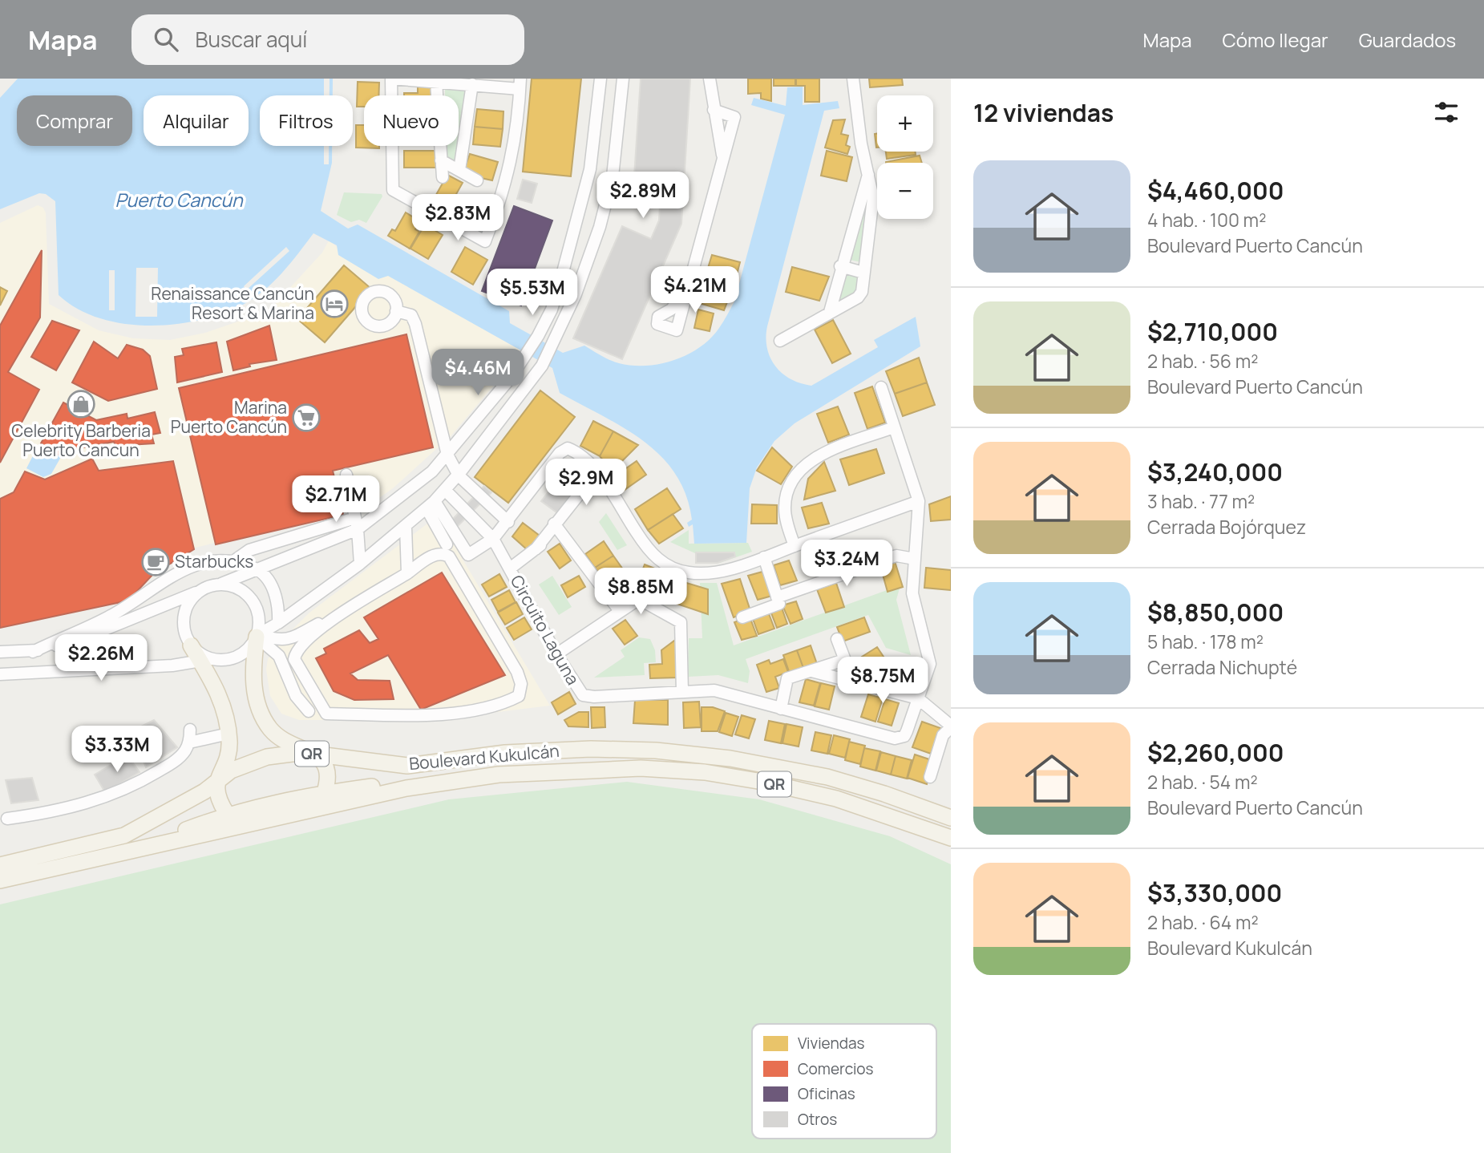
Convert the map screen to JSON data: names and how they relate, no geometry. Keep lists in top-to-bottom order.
{
  "streets": {
    "main road": ["QR", "Boulevard Kukulcán"],
    "street": ["Circuito Laguna"]
  },
  "water": ["Puerto Cancún"],
  "places": {
    "hotel": ["Renaissance Cancún Resort & Marina"],
    "shop": ["Celebrity Barberia Puerto Cancun"],
    "supermarket": ["Marina Puerto Cancún"],
    "cafe": ["Starbucks"]
  },
  "legend": [
    "Viviendas",
    "Comercios",
    "Oficinas",
    "Otros"
  ],
  "page": {
    "header": "Mapa",
    "search": "Buscar aquí",
    "nav": ["Mapa", "Cómo llegar", "Guardados"],
    "heading": "12 viviendas",
    "map_buttons": ["+", "−"],
    "chip": [
      "Comprar",
      "Alquilar",
      "Filtros",
      "Nuevo"
    ],
    "list": [
      {
        "name": "$4,460,000",
        "note": "4 hab. · 100 m² · Boulevard Puerto Cancún"
      },
      {
        "name": "$2,710,000",
        "note": "2 hab. · 56 m² · Boulevard Puerto Cancún"
      },
      {
        "name": "$3,240,000",
        "note": "3 hab. · 77 m² · Cerrada Bojórquez"
      },
      {
        "name": "$8,850,000",
        "note": "5 hab. · 178 m² · Cerrada Nichupté"
      },
      {
        "name": "$2,260,000",
        "note": "2 hab. · 54 m² · Boulevard Puerto Cancún"
      },
      {
        "name": "$3,330,000",
        "note": "2 hab. · 64 m² · Boulevard Kukulcán"
      }
    ],
    "price": [
      "$2.89M",
      "$2.83M",
      "$4.21M",
      "$5.53M",
      "$4.46M",
      "$2.9M",
      "$2.71M",
      "$3.24M",
      "$8.85M",
      "$2.26M",
      "$8.75M",
      "$3.33M"
    ]
  }
}
